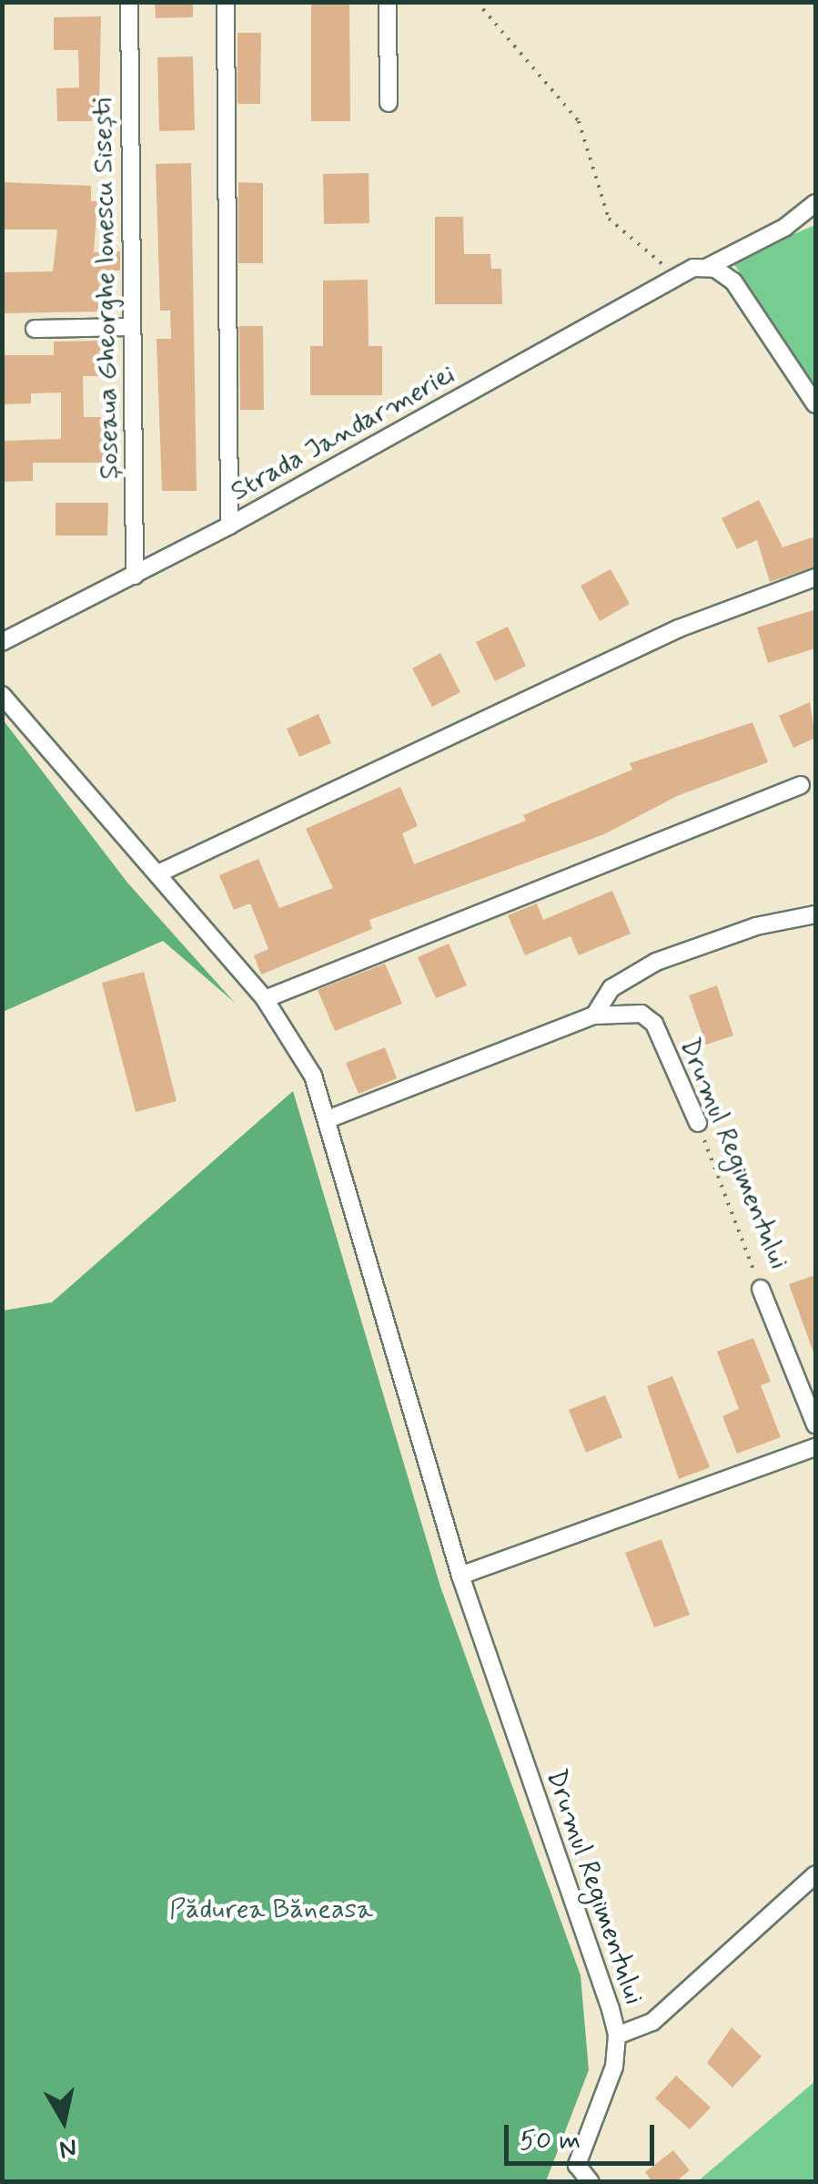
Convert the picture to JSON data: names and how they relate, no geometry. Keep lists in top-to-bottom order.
{
  "streets": {
    "street": ["Șoseaua Gheorghe Ionescu Sisești", "Strada Jandarmeriei", "Drumul Regimentului"]
  },
  "crossings": [
    ["Șoseaua Gheorghe Ionescu Sisești", "Strada Jandarmeriei"]
  ],
  "parks": ["Pădurea Băneasa"],
  "scale_bar": "50 m",
  "north": "bottom"
}
